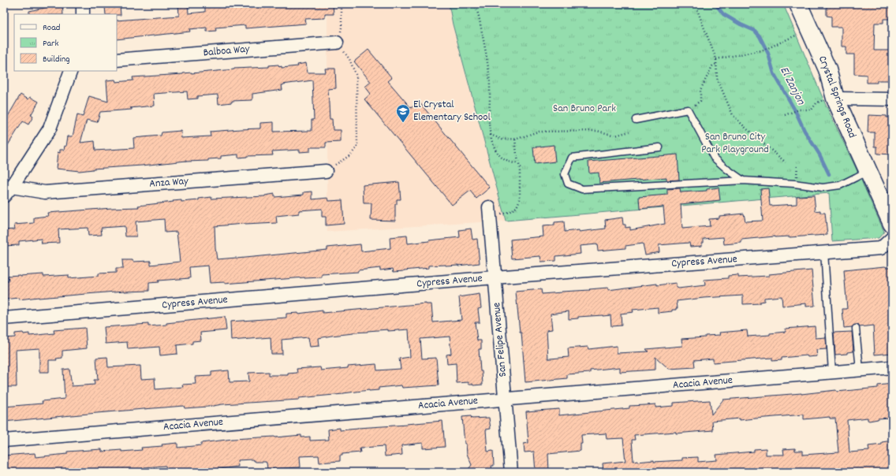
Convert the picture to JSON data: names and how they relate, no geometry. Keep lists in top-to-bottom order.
{
  "streets": {
    "main road": ["Crystal Springs Road"],
    "street": [
      "Balboa Way",
      "Anza Way",
      "Cypress Avenue",
      "San Felipe Avenue",
      "Acacia Avenue"
    ]
  },
  "crossings": [
    ["Cypress Avenue", "San Felipe Avenue"],
    ["San Felipe Avenue", "Acacia Avenue"]
  ],
  "water": ["El Zanjon"],
  "parks": ["San Bruno Park", "San Bruno City Park Playground"],
  "places": {
    "school or university": ["El Crystal Elementary School"]
  },
  "legend": ["Road", "Park", "Building"]
}
